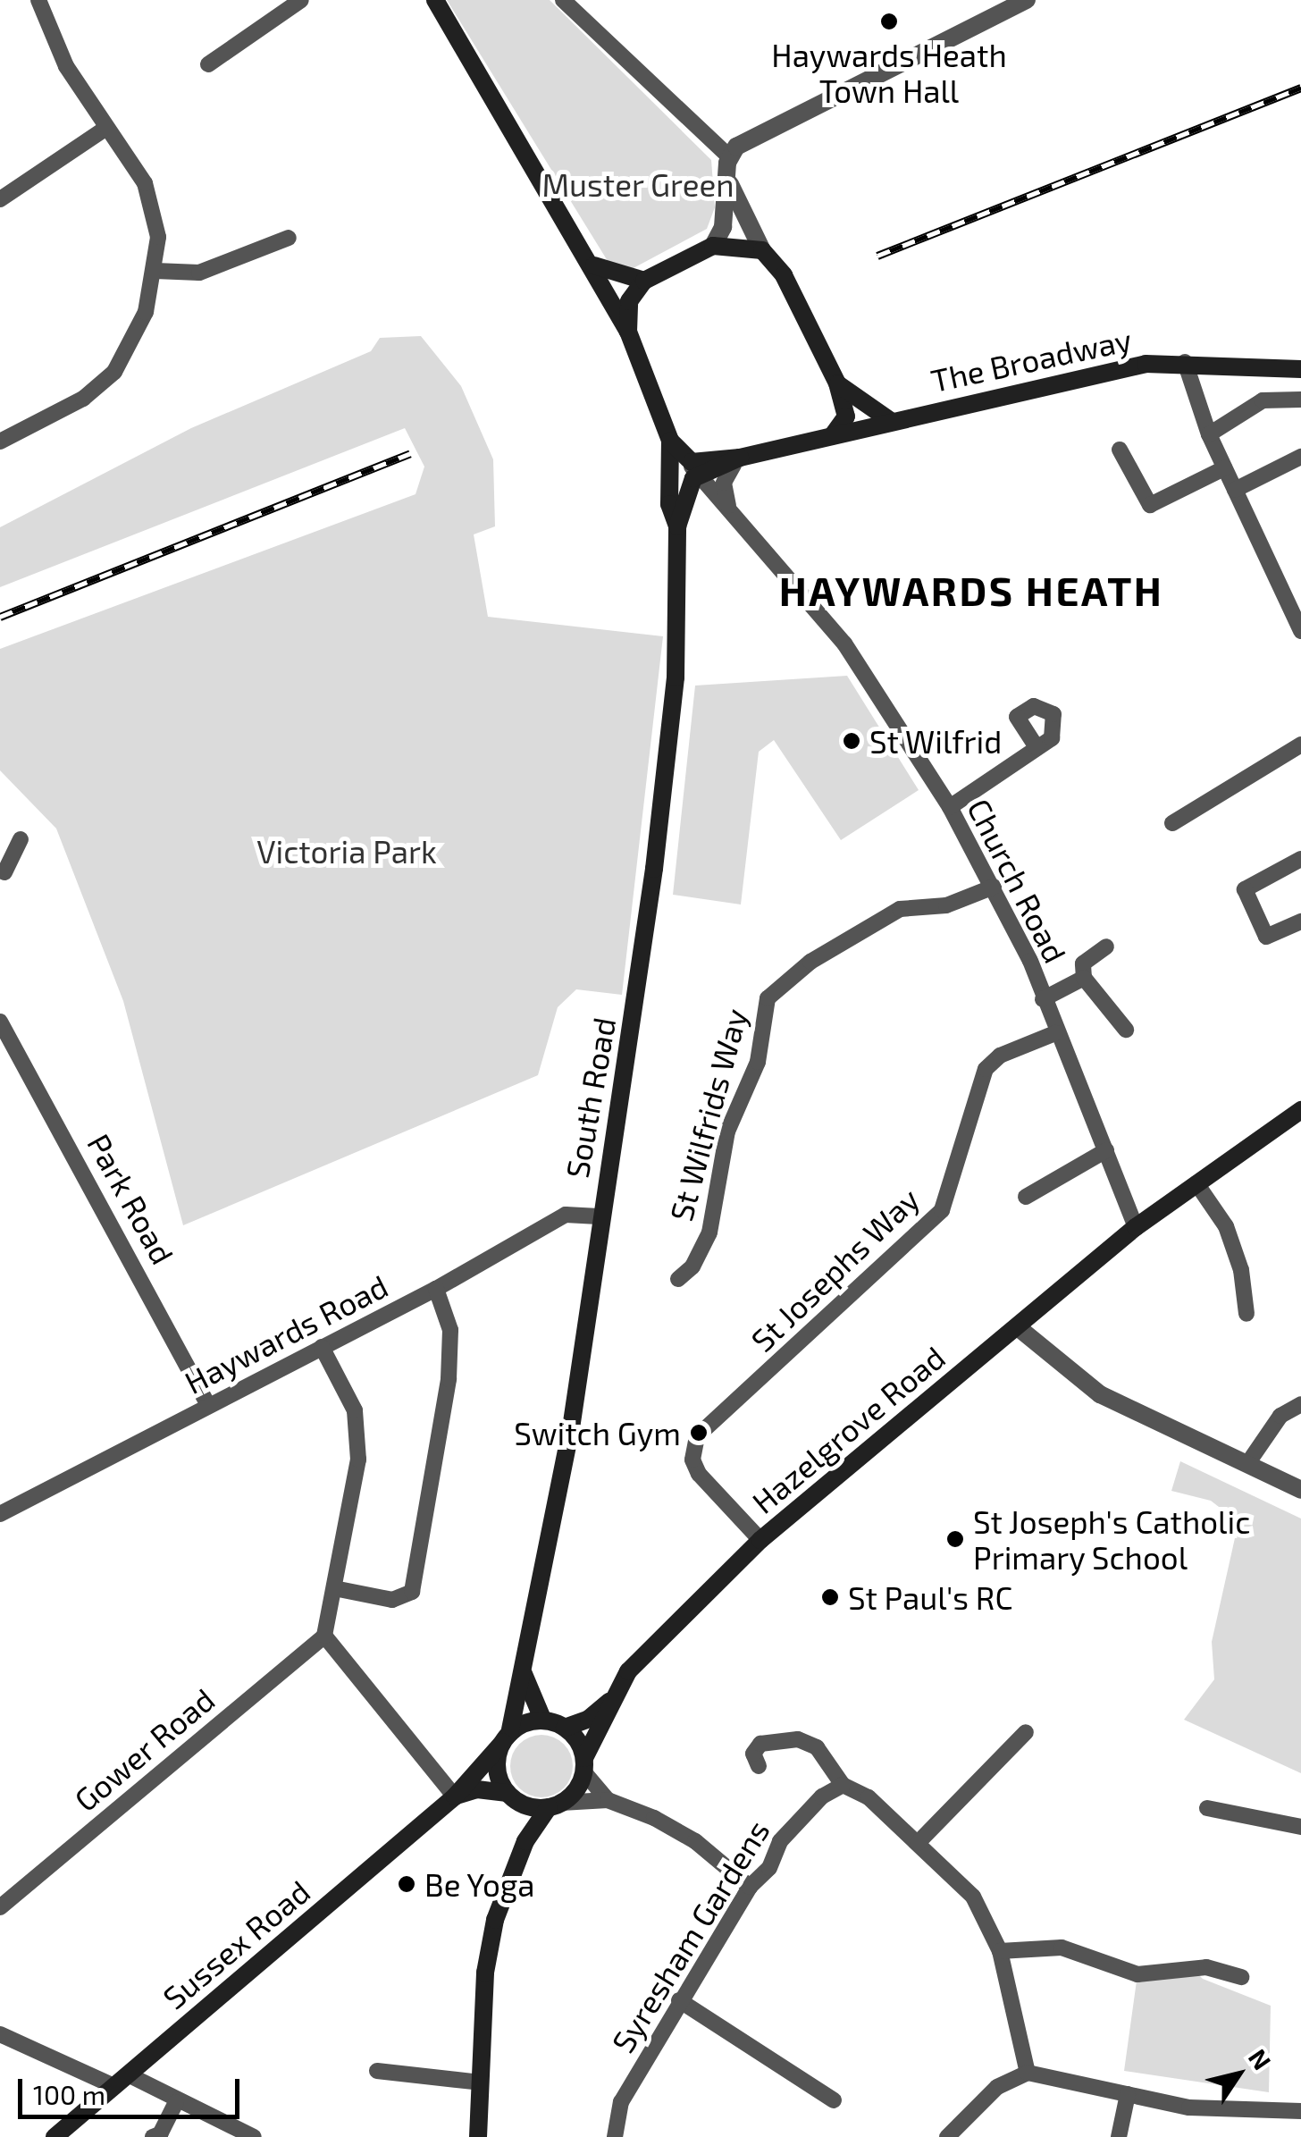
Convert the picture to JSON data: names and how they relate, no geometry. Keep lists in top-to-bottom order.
{
  "streets": {
    "main road": [
      "The Broadway",
      "South Road",
      "Hazelgrove Road",
      "Sussex Road"
    ],
    "street": [
      "Church Road",
      "St Wilfrids Way",
      "Park Road",
      "St Josephs Way",
      "Haywards Road",
      "Gower Road",
      "Syresham Gardens"
    ]
  },
  "crossings": [
    ["The Broadway", "Church Road"],
    ["Church Road", "St Wilfrids Way"],
    ["Church Road", "St Josephs Way"],
    ["Church Road", "Hazelgrove Road"],
    ["South Road", "Haywards Road"],
    ["South Road", "Hazelgrove Road"],
    ["South Road", "Sussex Road"],
    ["Park Road", "Haywards Road"],
    ["St Josephs Way", "Hazelgrove Road"],
    ["Hazelgrove Road", "Sussex Road"]
  ],
  "districts": ["HAYWARDS HEATH"],
  "parks": ["Muster Green", "Victoria Park"],
  "places": [
    "Haywards Heath Town Hall",
    "St Wilfrid",
    "Switch Gym",
    "St Joseph's Catholic Primary School",
    "St Paul's RC",
    "Be Yoga"
  ],
  "scale_bar": "100 m",
  "north": "top right"
}
